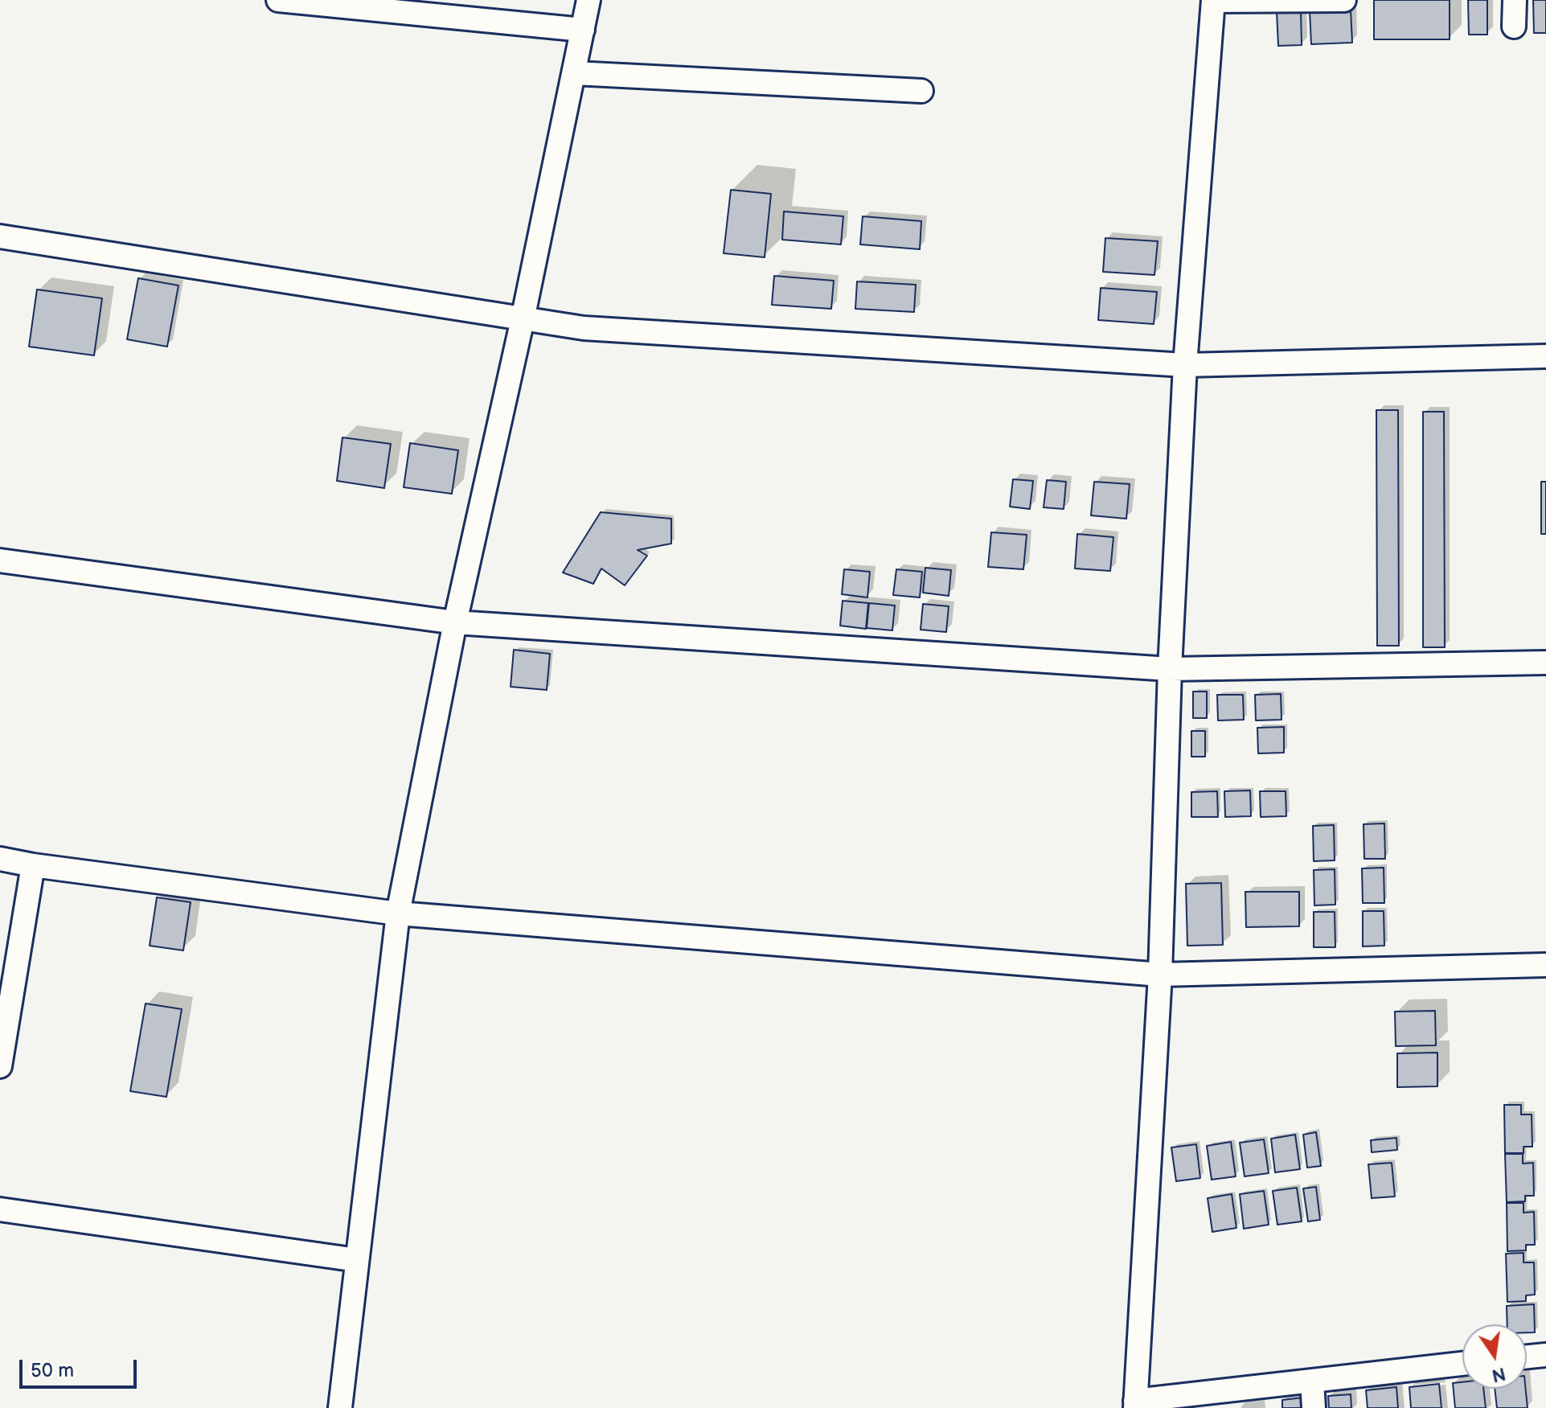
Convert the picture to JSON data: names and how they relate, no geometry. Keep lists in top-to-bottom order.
{
  "scale_bar": "50 m",
  "north": "bottom"
}
